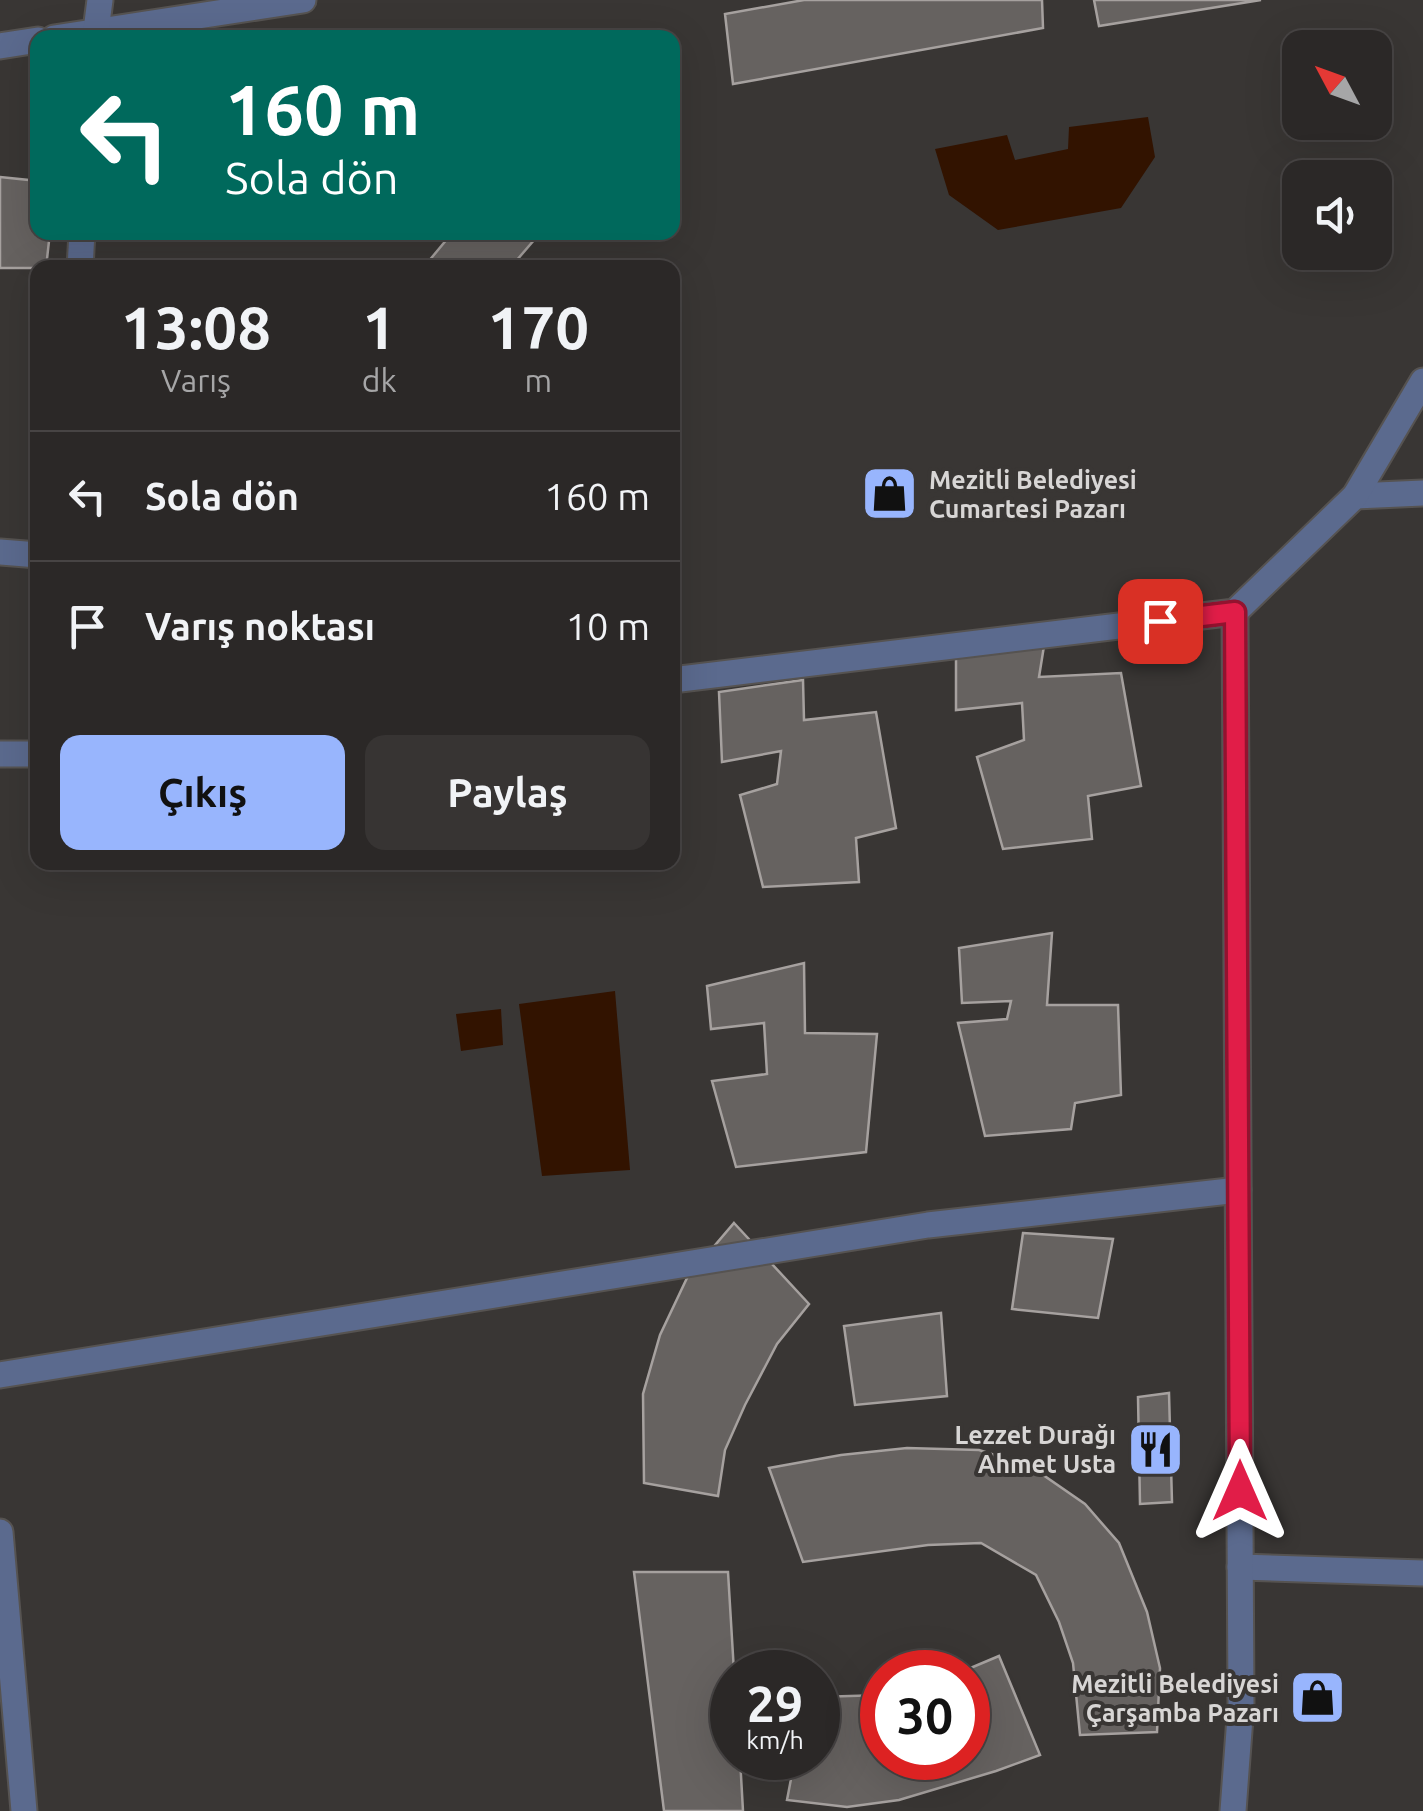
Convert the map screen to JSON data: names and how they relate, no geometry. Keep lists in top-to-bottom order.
{
  "places": {
    "shop": ["Mezitli Belediyesi Cumartesi Pazarı", "Mezitli Belediyesi Çarşamba Pazarı"],
    "restaurant": ["Lezzet Durağı Ahmet Usta"]
  },
  "north": "top left",
  "page": {
    "turn": ["160 m", "Sola dön"],
    "eta": [
      "13:08",
      "Varış",
      "1",
      "dk",
      "170",
      "m"
    ],
    "list": [
      {
        "name": "Sola dön",
        "value": "160 m"
      },
      {
        "name": "Varış noktası",
        "value": "10 m"
      }
    ],
    "buttons": ["Çıkış", "Paylaş"],
    "speed": "29 km/h",
    "limit": "30"
  }
}
